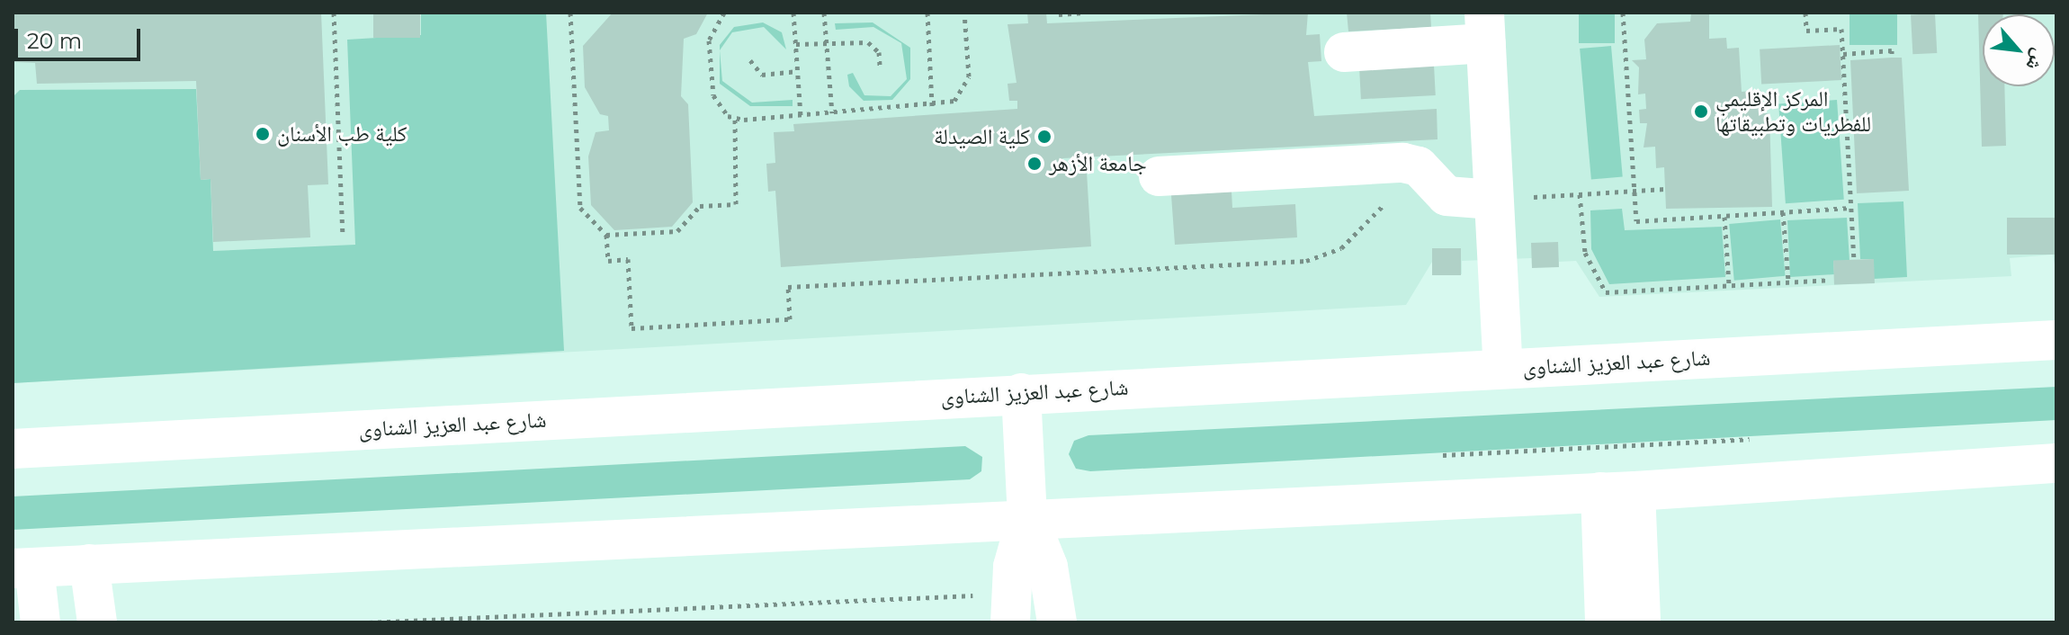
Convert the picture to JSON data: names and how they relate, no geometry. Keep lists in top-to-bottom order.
{
  "streets": {
    "street": ["شارع عبد العزيز الشناوى"]
  },
  "places": [
    "المركز الإقليمي للفطريات وتطبيقاتها",
    "كلية طب الأسنان",
    "كلية الصيدلة",
    "جامعة الأزهر"
  ],
  "scale_bar": "20 m",
  "north": "bottom right"
}
